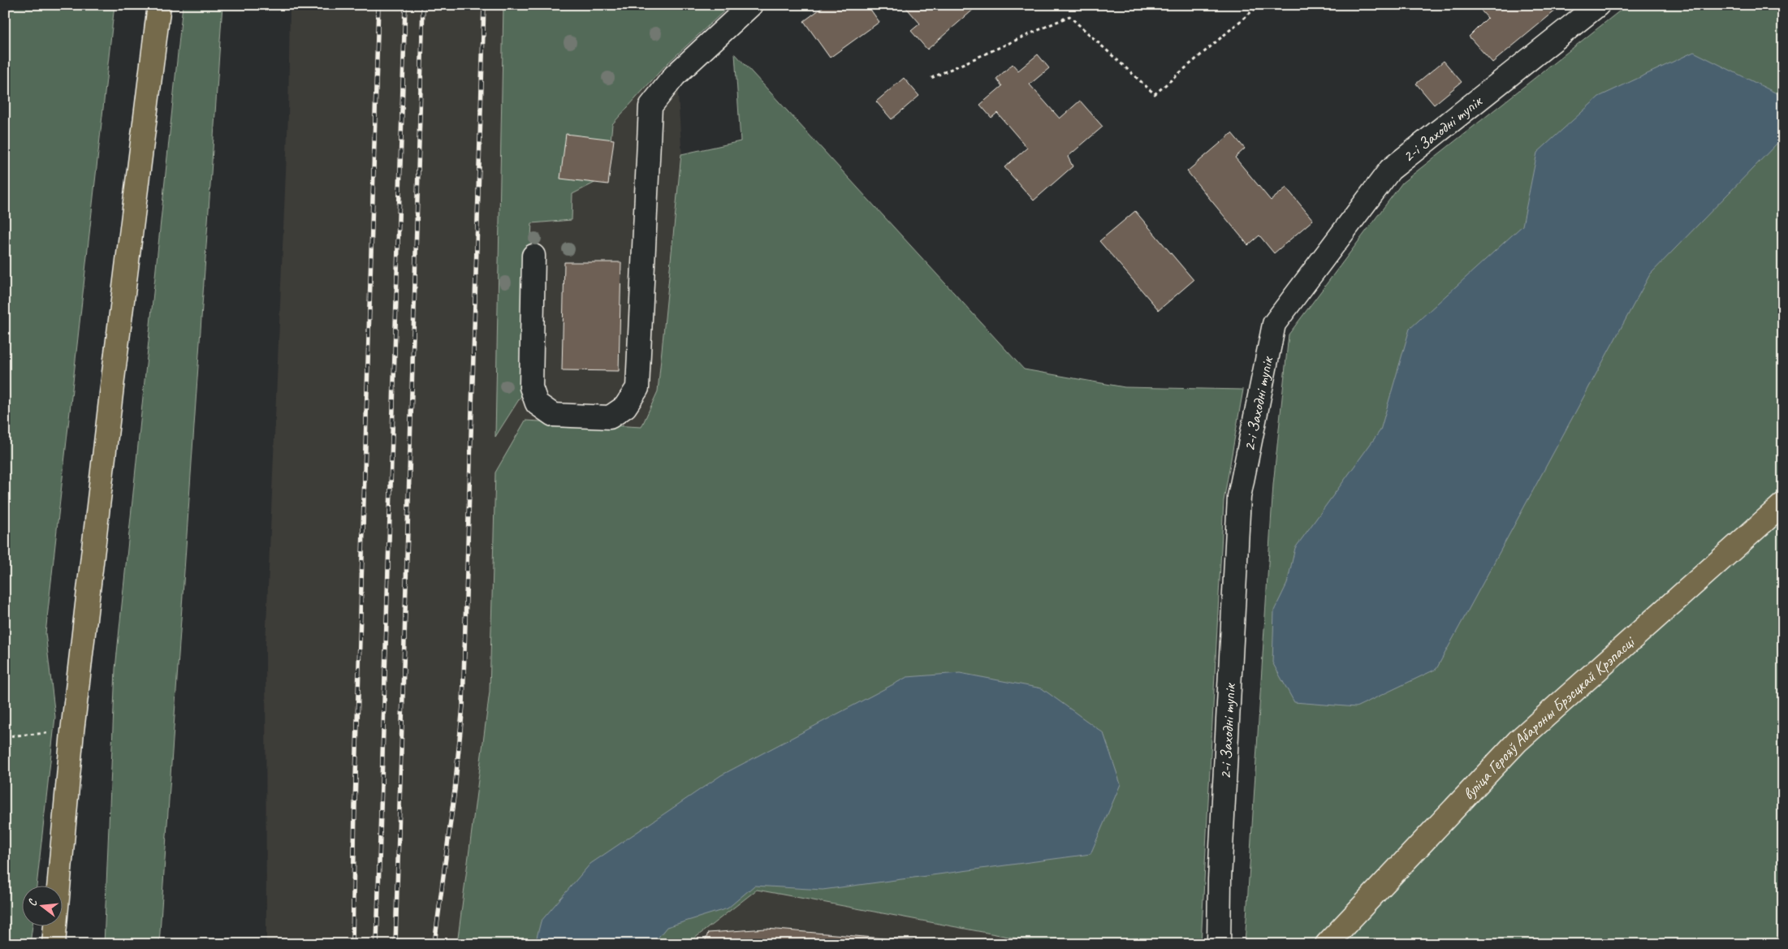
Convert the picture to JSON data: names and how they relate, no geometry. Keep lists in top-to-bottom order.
{
  "streets": {
    "main road": ["вуліца Герояў Абароны Брэсцкай Крэпасці"],
    "street": ["2-і Заходні тупік"]
  },
  "north": "left"
}
